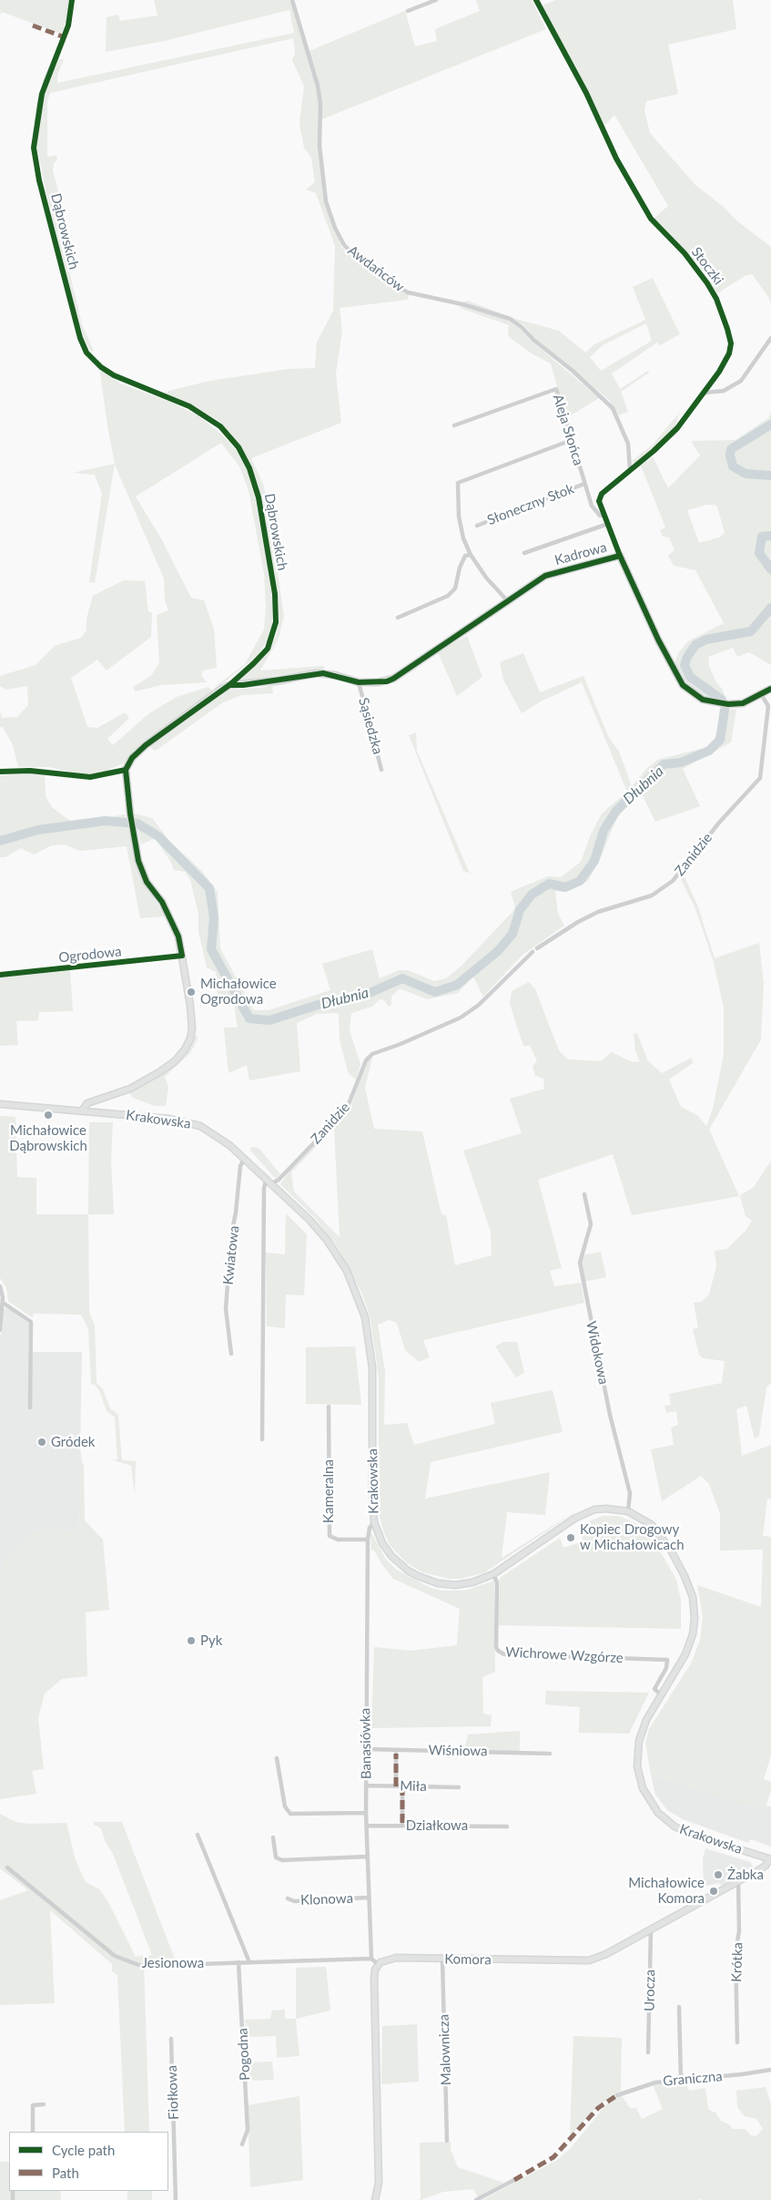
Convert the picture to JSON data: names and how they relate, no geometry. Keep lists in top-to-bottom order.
{
  "streets": {
    "street": [
      "Dąbrowskich",
      "Stoczki",
      "Awdańców",
      "Aleja Słońca",
      "Słoneczny Stok",
      "Kadrowa",
      "Sąsiedzka",
      "Zanidzie",
      "Ogrodowa",
      "Krakowska",
      "Kwiatowa",
      "Widokowa",
      "Kameralna",
      "Wichrowe Wzgórze",
      "Banasiówka",
      "Wiśniowa",
      "Miła",
      "Działkowa",
      "Klonowa",
      "Komora",
      "Krótka",
      "Jesionowa",
      "Urocza",
      "Malownicza",
      "Pogodna",
      "Graniczna",
      "Fiołkowa"
    ]
  },
  "crossings": [
    ["Stoczki", "Awdańców"],
    ["Stoczki", "Aleja Słońca"],
    ["Stoczki", "Kadrowa"],
    ["Aleja Słońca", "Słoneczny Stok"],
    ["Kadrowa", "Sąsiedzka"],
    ["Kadrowa", "Zanidzie"],
    ["Zanidzie", "Krakowska"],
    ["Krakowska", "Kwiatowa"],
    ["Krakowska", "Widokowa"],
    ["Krakowska", "Wichrowe Wzgórze"],
    ["Krakowska", "Banasiówka"],
    ["Krakowska", "Komora"],
    ["Kameralna", "Banasiówka"],
    ["Banasiówka", "Wiśniowa"],
    ["Banasiówka", "Miła"],
    ["Banasiówka", "Działkowa"],
    ["Banasiówka", "Klonowa"],
    ["Banasiówka", "Jesionowa"],
    ["Komora", "Krótka"],
    ["Komora", "Urocza"],
    ["Komora", "Malownicza"],
    ["Jesionowa", "Pogodna"]
  ],
  "water": ["Dłubnia"],
  "places": [
    "Michałowice Ogrodowa",
    "Michałowice Dąbrowskich",
    "Gródek",
    "Kopiec Drogowy w Michałowicach",
    "Pyk",
    "Żabka",
    "Michałowice Komora"
  ],
  "legend": ["Cycle path", "Path"]
}
